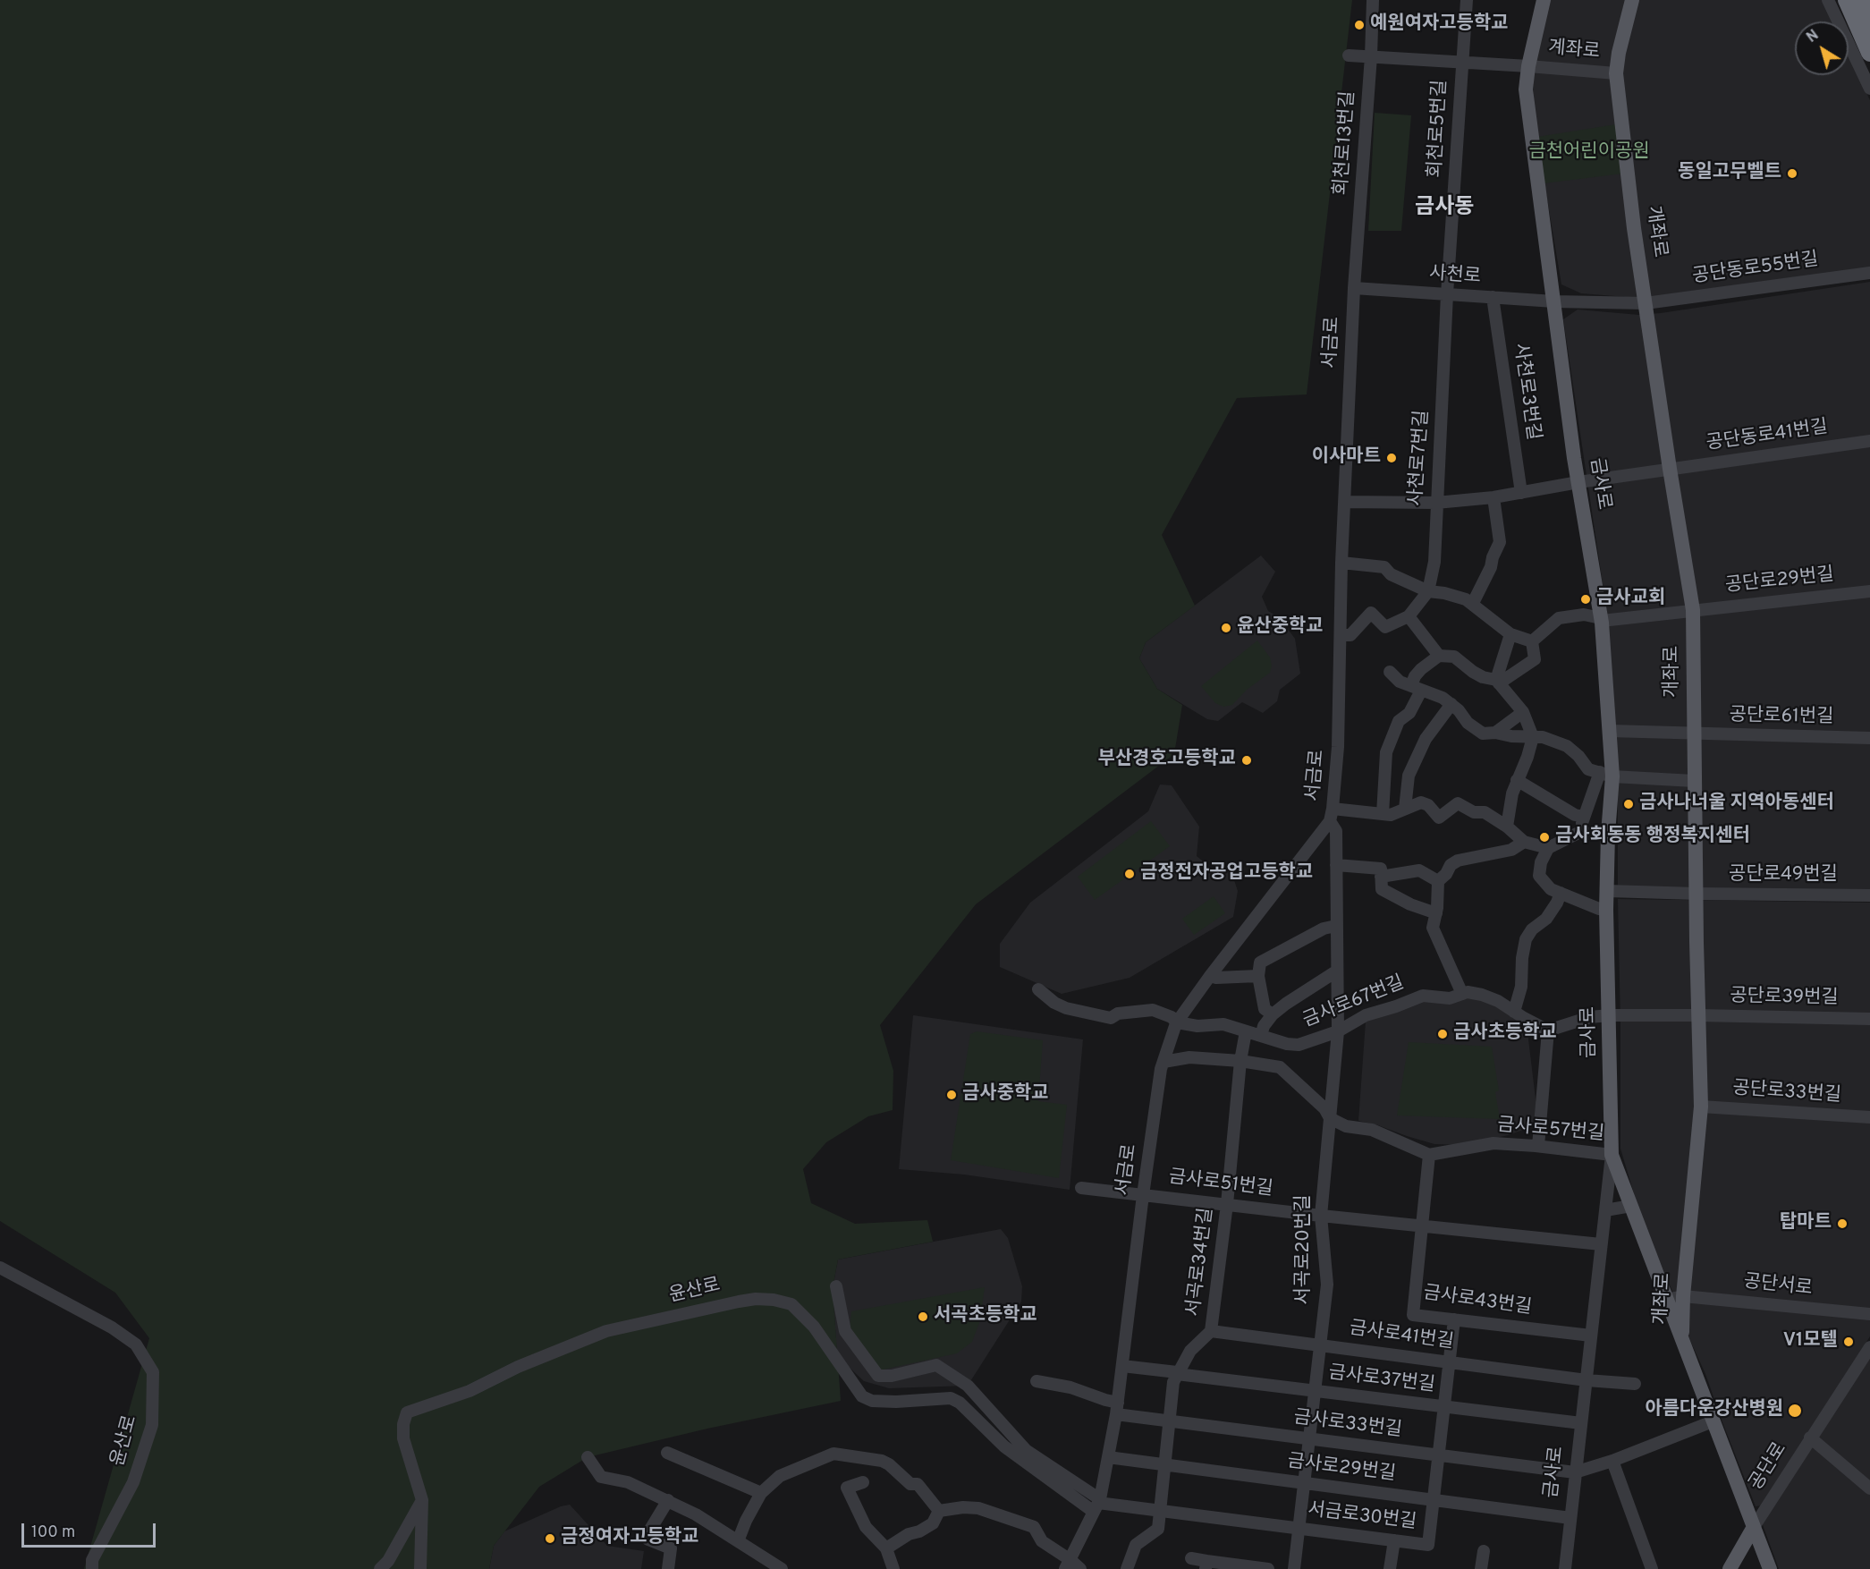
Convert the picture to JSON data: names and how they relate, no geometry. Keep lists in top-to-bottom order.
{
  "streets": {
    "main road": ["개좌로", "금사로"],
    "street": [
      "계좌로",
      "회천로5번길",
      "회천로13번길",
      "공단동로55번길",
      "사천로",
      "서금로",
      "사천로3번길",
      "공단동로41번길",
      "사천로7번길",
      "공단로29번길",
      "공단로61번길",
      "공단로49번길",
      "공단로39번길",
      "금사로67번길",
      "공단로33번길",
      "금사로57번길",
      "금사로51번길",
      "서곡로20번길",
      "서곡로34번길",
      "공단서로",
      "윤산로",
      "금사로43번길",
      "금사로41번길",
      "금사로37번길",
      "금사로33번길",
      "공단로",
      "금사로29번길",
      "서금로30번길"
    ]
  },
  "crossings": [
    ["계좌로", "개좌로"],
    ["계좌로", "금사로"],
    ["회천로5번길", "회천로13번길"],
    ["회천로5번길", "사천로"],
    ["회천로5번길", "사천로7번길"],
    ["회천로13번길", "사천로"],
    ["회천로13번길", "서금로"],
    ["개좌로", "공단동로55번길"],
    ["개좌로", "공단동로41번길"],
    ["개좌로", "금사로"],
    ["개좌로", "공단로29번길"],
    ["개좌로", "공단로61번길"],
    ["개좌로", "공단로49번길"],
    ["개좌로", "공단로39번길"],
    ["개좌로", "공단로33번길"],
    ["개좌로", "공단서로"],
    ["개좌로", "공단로"],
    ["공단동로55번길", "사천로"],
    ["공단동로55번길", "금사로"],
    ["사천로", "서금로"],
    ["사천로", "사천로3번길"],
    ["사천로", "사천로7번길"],
    ["사천로", "금사로"],
    ["서금로", "사천로7번길"],
    ["서금로", "금사로67번길"],
    ["서금로", "금사로51번길"],
    ["서금로", "서곡로20번길"],
    ["서금로", "윤산로"],
    ["서금로", "금사로37번길"],
    ["서금로", "금사로33번길"],
    ["서금로", "금사로29번길"],
    ["서금로", "서금로30번길"],
    ["금사로", "금사로57번길"],
    ["금사로", "금사로51번길"],
    ["금사로", "공단서로"],
    ["금사로", "금사로43번길"],
    ["금사로", "금사로41번길"],
    ["금사로", "금사로37번길"],
    ["금사로", "금사로33번길"],
    ["금사로", "금사로29번길"],
    ["금사로67번길", "서곡로20번길"],
    ["금사로67번길", "서곡로34번길"],
    ["금사로51번길", "서곡로20번길"],
    ["금사로51번길", "서곡로34번길"],
    ["금사로51번길", "금사로43번길"],
    ["서곡로20번길", "금사로41번길"],
    ["서곡로20번길", "금사로37번길"],
    ["서곡로20번길", "금사로33번길"],
    ["서곡로20번길", "금사로29번길"],
    ["서곡로20번길", "서금로30번길"],
    ["서곡로34번길", "금사로41번길"],
    ["서곡로34번길", "금사로37번길"],
    ["서곡로34번길", "금사로33번길"],
    ["서곡로34번길", "금사로29번길"],
    ["서곡로34번길", "서금로30번길"],
    ["윤산로", "서금로30번길"],
    ["금사로43번길", "서금로30번길"],
    ["금사로41번길", "서금로30번길"],
    ["금사로37번길", "서금로30번길"],
    ["금사로33번길", "서금로30번길"],
    ["금사로29번길", "서금로30번길"]
  ],
  "districts": ["금사동"],
  "parks": ["금천어린이공원"],
  "places": [
    "예원여자고등학교",
    "동일고무벨트",
    "이사마트",
    "금사교회",
    "윤산중학교",
    "부산경호고등학교",
    "금사나너울 지역아동센터",
    "금사회동동 행정복지센터",
    "금정전자공업고등학교",
    "금사초등학교",
    "금사중학교",
    "탑마트",
    "서곡초등학교",
    "V1모텔",
    "아름다운강산병원",
    "금정여자고등학교"
  ],
  "scale_bar": "100 m",
  "north": "top left"
}
